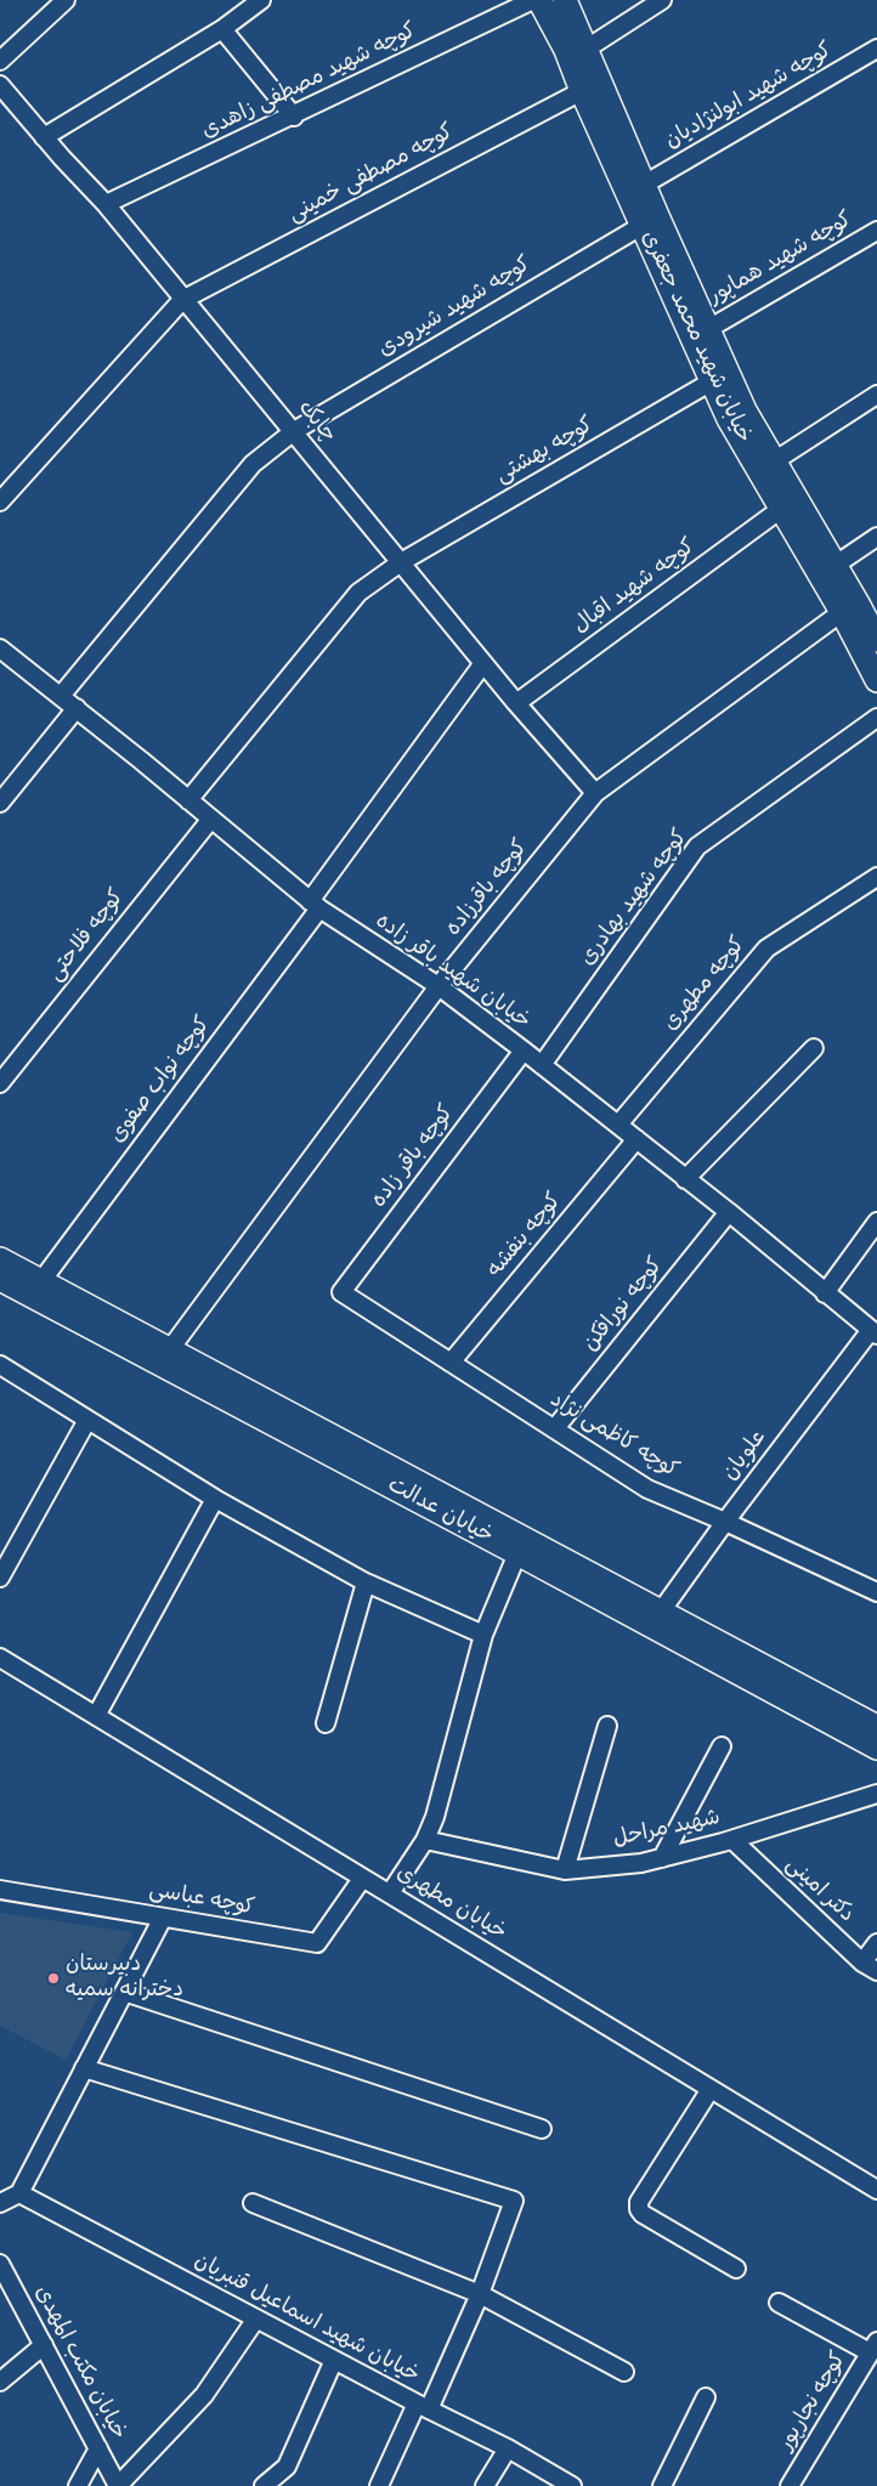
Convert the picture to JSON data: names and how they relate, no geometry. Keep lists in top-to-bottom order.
{
  "streets": {
    "main road": ["خیابان شهید محمد جعفری", "خیابان عدالت"],
    "street": [
      "کوچه شهید مصطفی زاهدی",
      "کوچه شهید ابولنژادیان",
      "کوچه مصطفی خمینی",
      "کوچه شهید هماپور",
      "کوچه شهید شیرودی",
      "چابک",
      "کوچه بهشتی",
      "کوچه شهید اقبال",
      "کوچه باقرزاده",
      "کوچه شهید بهادری",
      "کوچه فلاحتی",
      "خیابان شهید باقر زاده",
      "کوچه مطهری",
      "کوچه نواب صفوی",
      "کوچه باقر زاده",
      "کوچه بنفشه",
      "کوچه نورافکن",
      "کوچه کاظمی نژاد",
      "علویان",
      "شهید مراحل",
      "دکتر امینی",
      "کوچه عباسی",
      "خیابان مطهری",
      "خیابان شهید اسماعیل قنبریان",
      "خیابان مکتب المهدی",
      "کوچه نجارپور"
    ]
  },
  "crossings": [
    ["کوچه شهید مصطفی زاهدی", "چابک"],
    ["کوچه شهید ابولنژادیان", "خیابان شهید محمد جعفری"],
    ["کوچه مصطفی خمینی", "خیابان شهید محمد جعفری"],
    ["کوچه مصطفی خمینی", "چابک"],
    ["کوچه شهید هماپور", "خیابان شهید محمد جعفری"],
    ["کوچه شهید شیرودی", "خیابان شهید محمد جعفری"],
    ["کوچه شهید شیرودی", "چابک"],
    ["کوچه شهید شیرودی", "خیابان شهید باقر زاده"],
    ["خیابان شهید محمد جعفری", "کوچه بهشتی"],
    ["خیابان شهید محمد جعفری", "کوچه شهید اقبال"],
    ["خیابان شهید محمد جعفری", "کوچه باقرزاده"],
    ["چابک", "کوچه بهشتی"],
    ["چابک", "کوچه شهید اقبال"],
    ["چابک", "کوچه باقرزاده"],
    ["چابک", "کوچه نواب صفوی"],
    ["کوچه بهشتی", "خیابان شهید باقر زاده"],
    ["کوچه باقرزاده", "خیابان شهید باقر زاده"],
    ["کوچه باقرزاده", "خیابان عدالت"],
    ["کوچه شهید بهادری", "خیابان شهید باقر زاده"],
    ["کوچه فلاحتی", "خیابان شهید باقر زاده"],
    ["خیابان شهید باقر زاده", "کوچه مطهری"],
    ["خیابان شهید باقر زاده", "کوچه نواب صفوی"],
    ["خیابان شهید باقر زاده", "کوچه باقر زاده"],
    ["خیابان شهید باقر زاده", "کوچه بنفشه"],
    ["خیابان شهید باقر زاده", "کوچه نورافکن"],
    ["خیابان شهید باقر زاده", "علویان"],
    ["کوچه نواب صفوی", "خیابان عدالت"],
    ["کوچه باقر زاده", "کوچه کاظمی نژاد"],
    ["کوچه بنفشه", "کوچه کاظمی نژاد"],
    ["کوچه نورافکن", "کوچه کاظمی نژاد"],
    ["کوچه کاظمی نژاد", "علویان"],
    ["علویان", "خیابان عدالت"],
    ["شهید مراحل", "دکتر امینی"],
    ["کوچه عباسی", "خیابان مطهری"]
  ],
  "places": ["دبیرستان دخترانه سمیه"]
}
